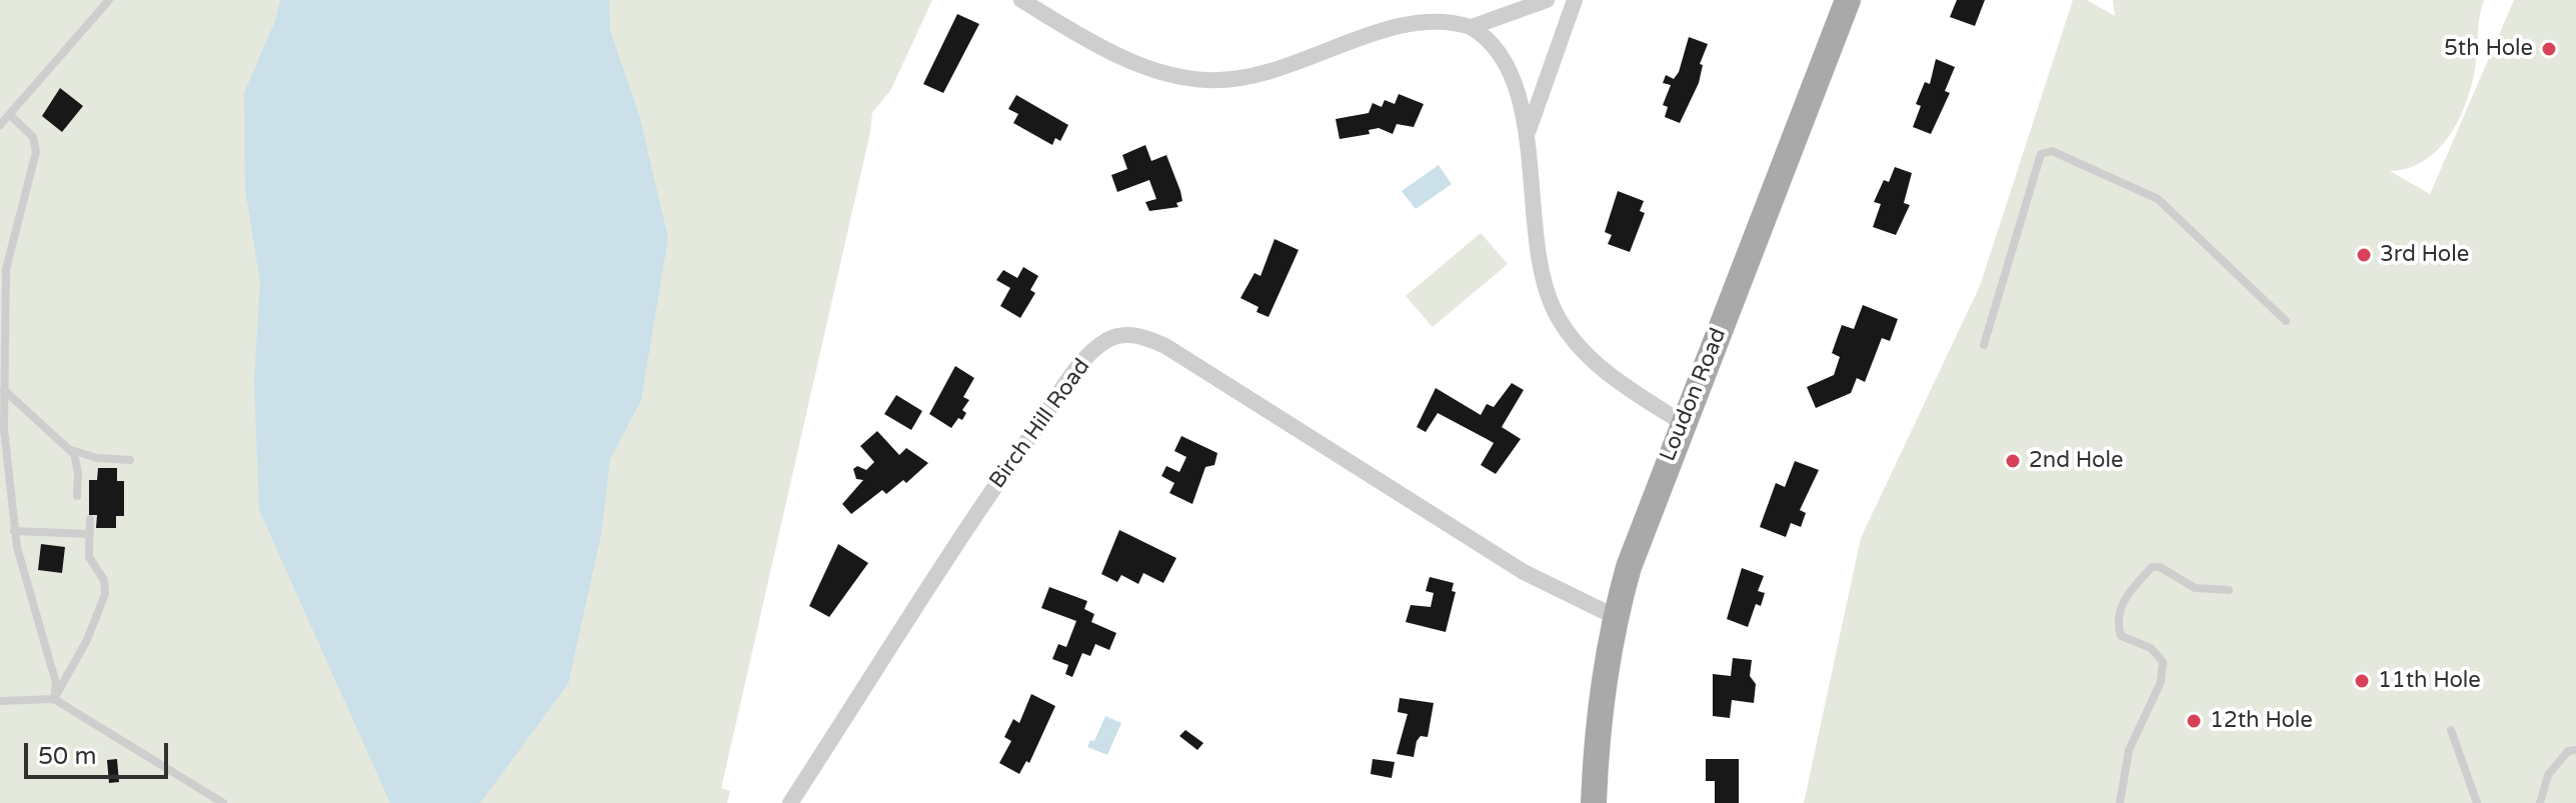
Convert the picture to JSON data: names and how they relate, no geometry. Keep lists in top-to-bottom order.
{
  "streets": {
    "main road": ["Loudon Road"],
    "street": ["Birch Hill Road"]
  },
  "crossings": [
    ["Loudon Road", "Birch Hill Road"]
  ],
  "places": [
    "5th Hole",
    "3rd Hole",
    "2nd Hole",
    "11th Hole",
    "12th Hole"
  ],
  "scale_bar": "50 m"
}
